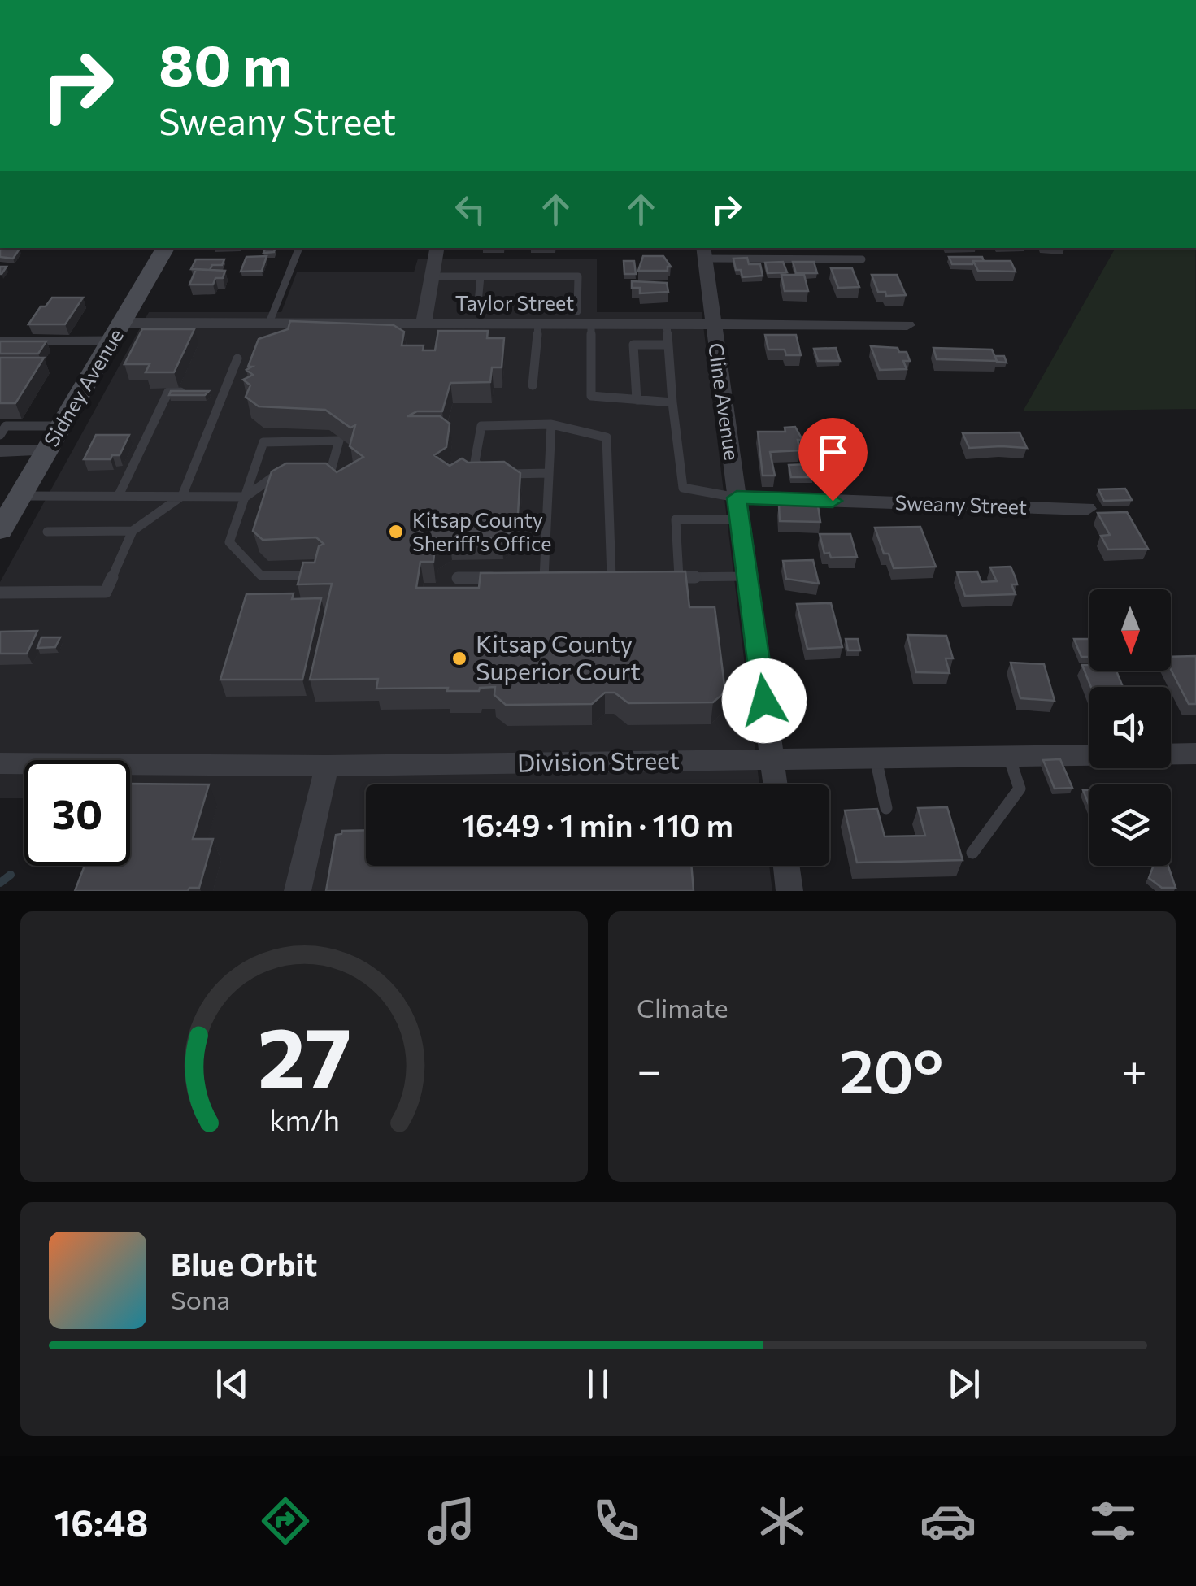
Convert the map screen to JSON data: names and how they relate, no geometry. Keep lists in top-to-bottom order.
{
  "streets": {
    "main road": ["Sidney Avenue"],
    "street": [
      "Taylor Street",
      "Cline Avenue",
      "Sweany Street",
      "Division Street"
    ]
  },
  "crossings": [
    ["Taylor Street", "Sidney Avenue"],
    ["Taylor Street", "Cline Avenue"],
    ["Cline Avenue", "Sweany Street"],
    ["Cline Avenue", "Division Street"]
  ],
  "places": ["Kitsap County Sheriff's Office", "Kitsap County Superior Court"],
  "north": "bottom",
  "page": {
    "turn": ["80 m", "Sweany Street"],
    "limit": "30",
    "trip": "16:49 · 1 min · 110 m",
    "tile": "Climate",
    "heat": ["−", "20°", "+"],
    "song": ["Blue Orbit", "Sona"],
    "tabs": "16:48",
    "gauge": ["27", "km/h"]
  }
}
